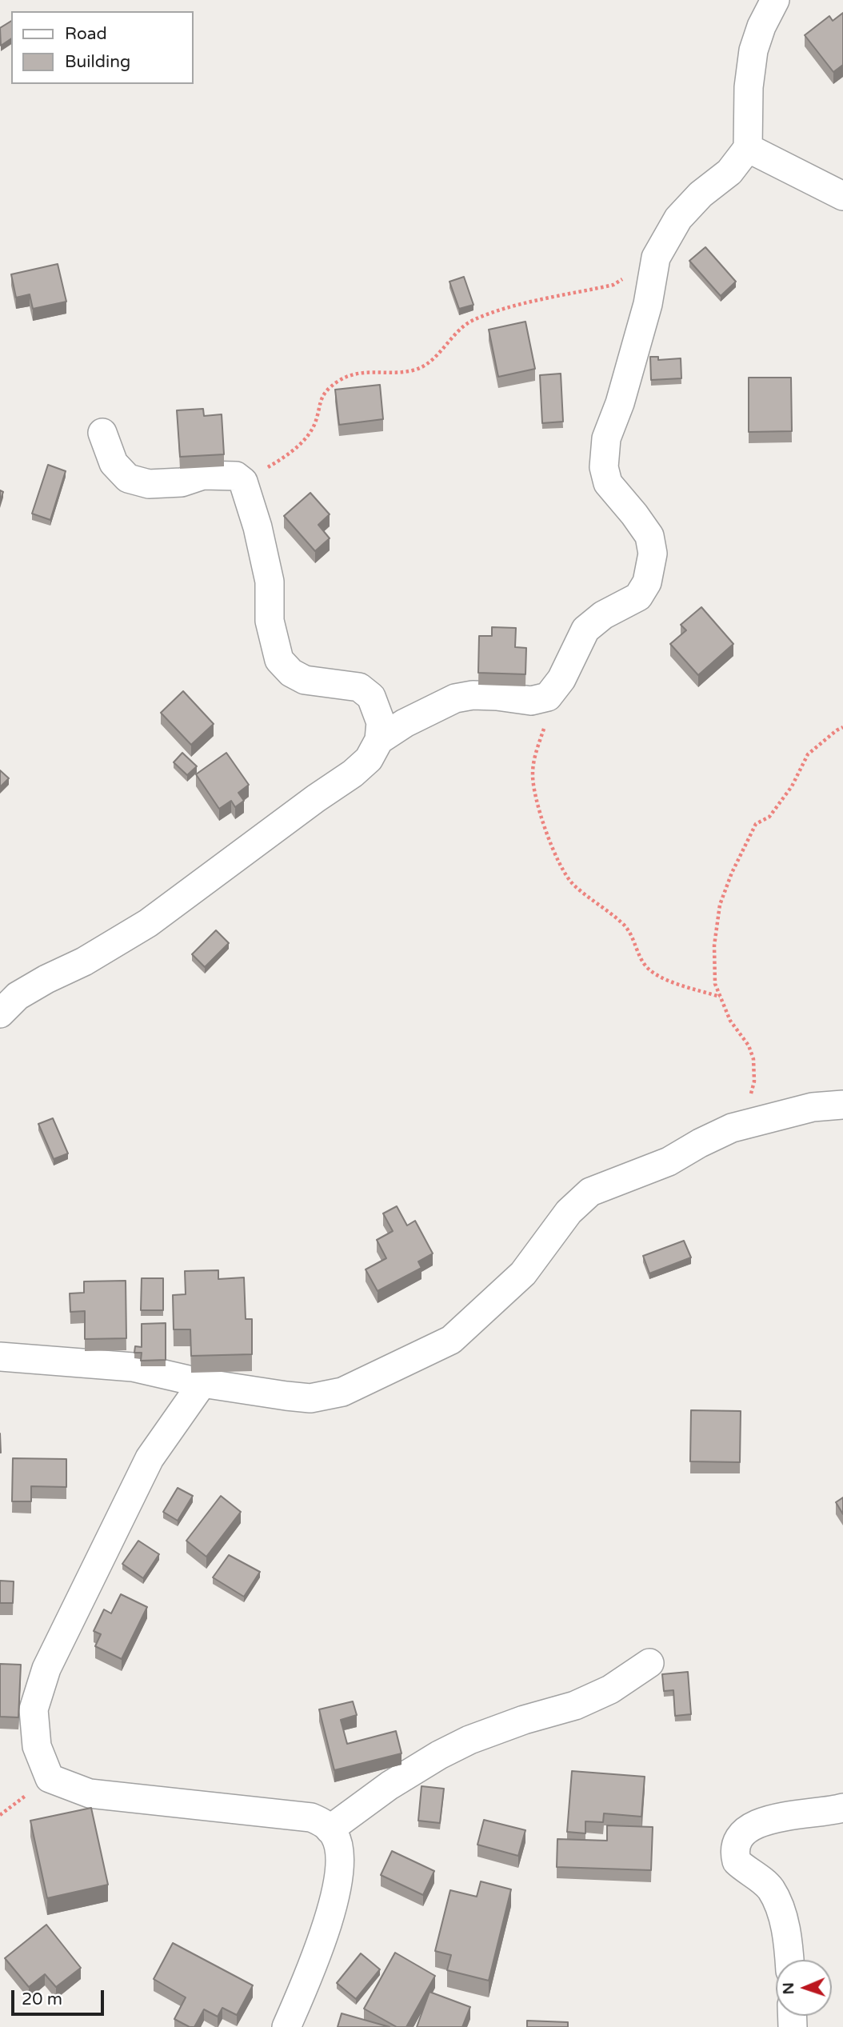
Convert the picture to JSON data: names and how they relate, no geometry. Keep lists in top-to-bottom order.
{
  "legend": ["Road", "Building"],
  "scale_bar": "20 m",
  "north": "left"
}
